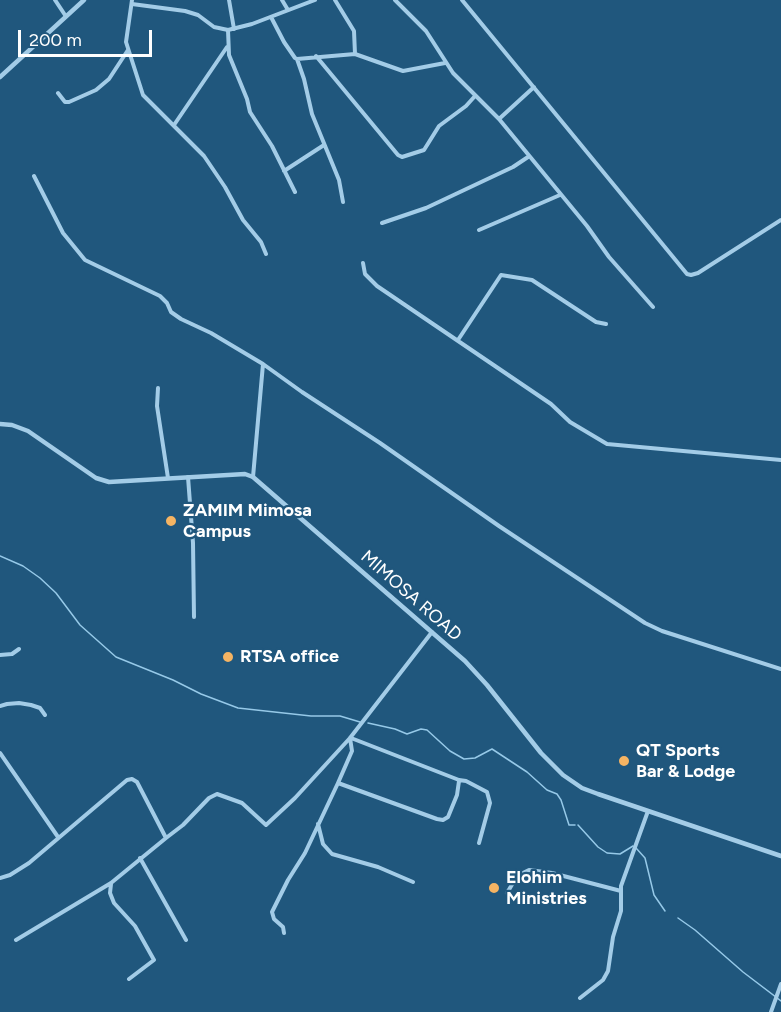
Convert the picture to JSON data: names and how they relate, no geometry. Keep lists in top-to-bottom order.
{
  "streets": {
    "street": ["MIMOSA ROAD"]
  },
  "places": [
    "ZAMIM Mimosa Campus",
    "RTSA office",
    "QT Sports Bar & Lodge",
    "Elohim Ministries"
  ],
  "scale_bar": "200 m"
}
